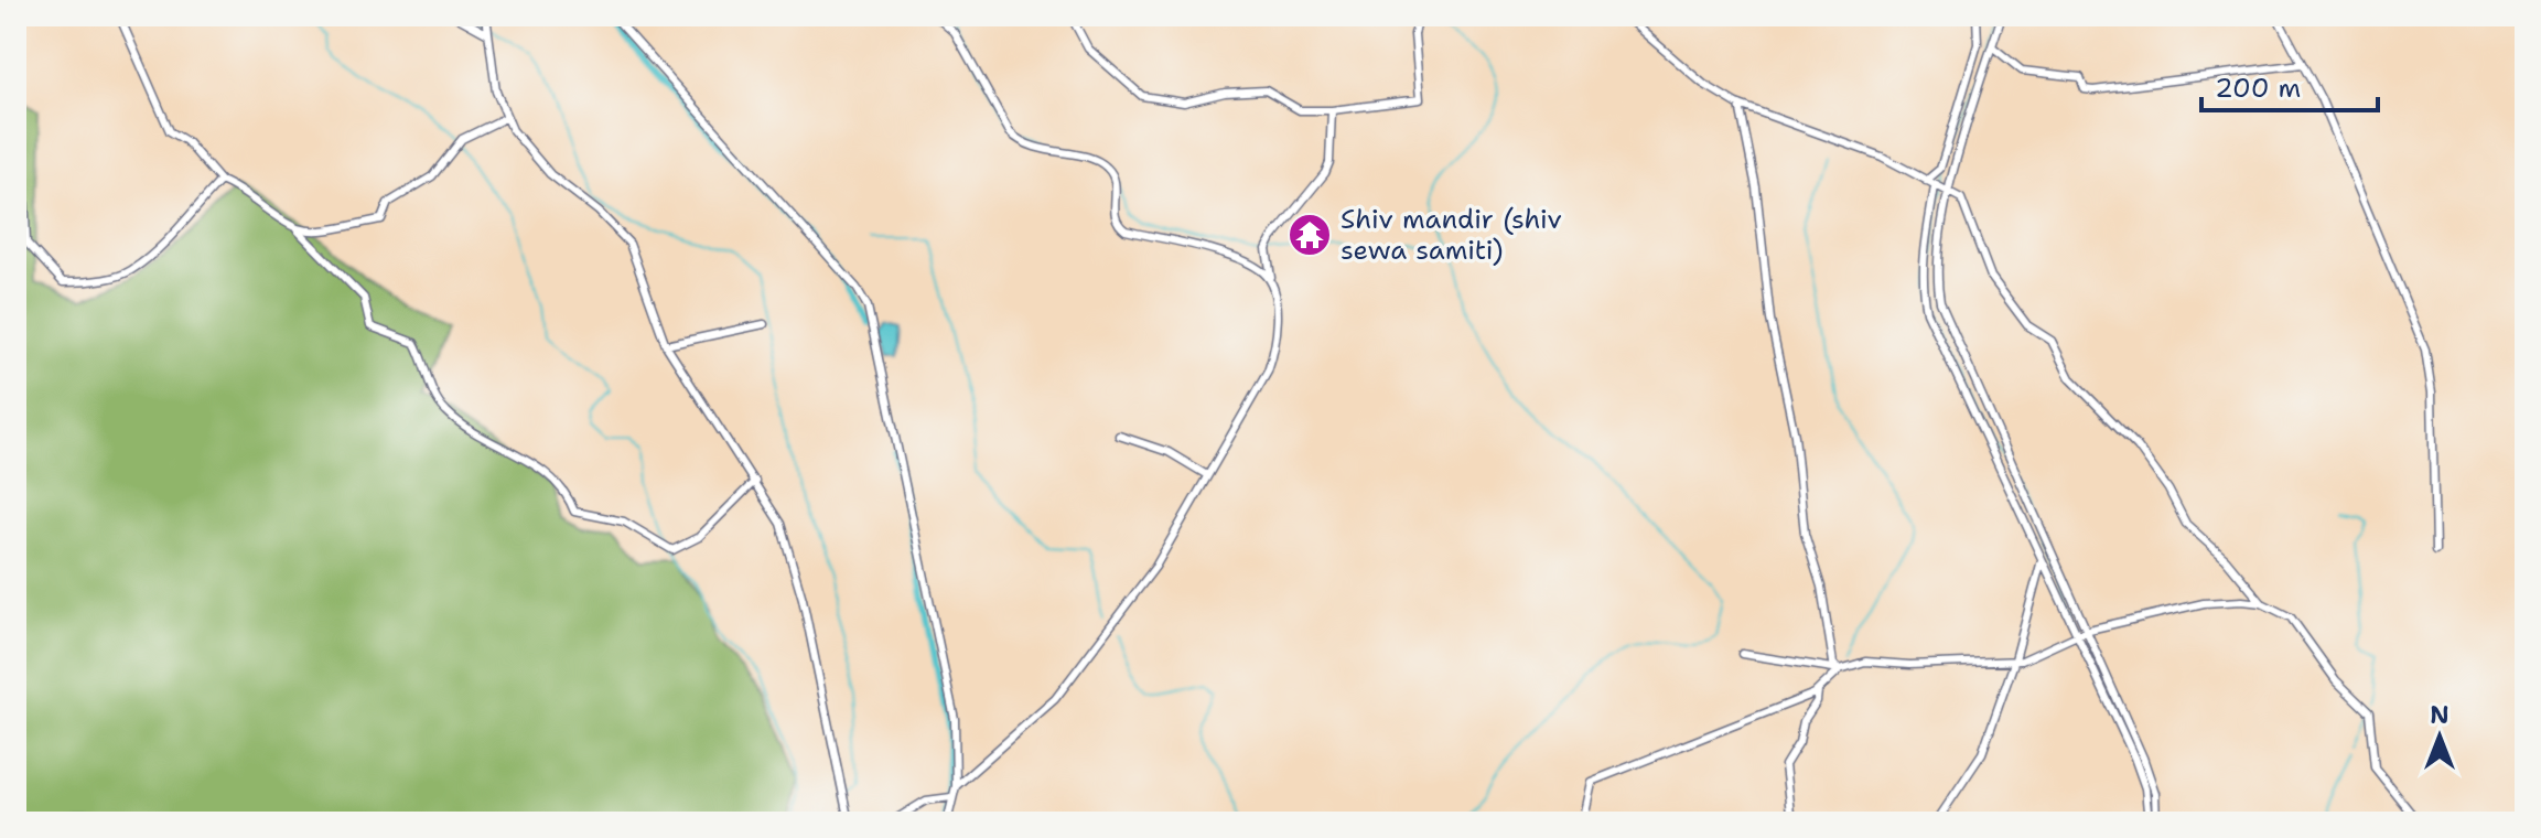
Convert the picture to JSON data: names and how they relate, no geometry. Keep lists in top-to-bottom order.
{
  "places": {
    "temple": ["Shiv mandir (shiv sewa samiti)"]
  },
  "scale_bar": "200 m",
  "north": "top"
}
